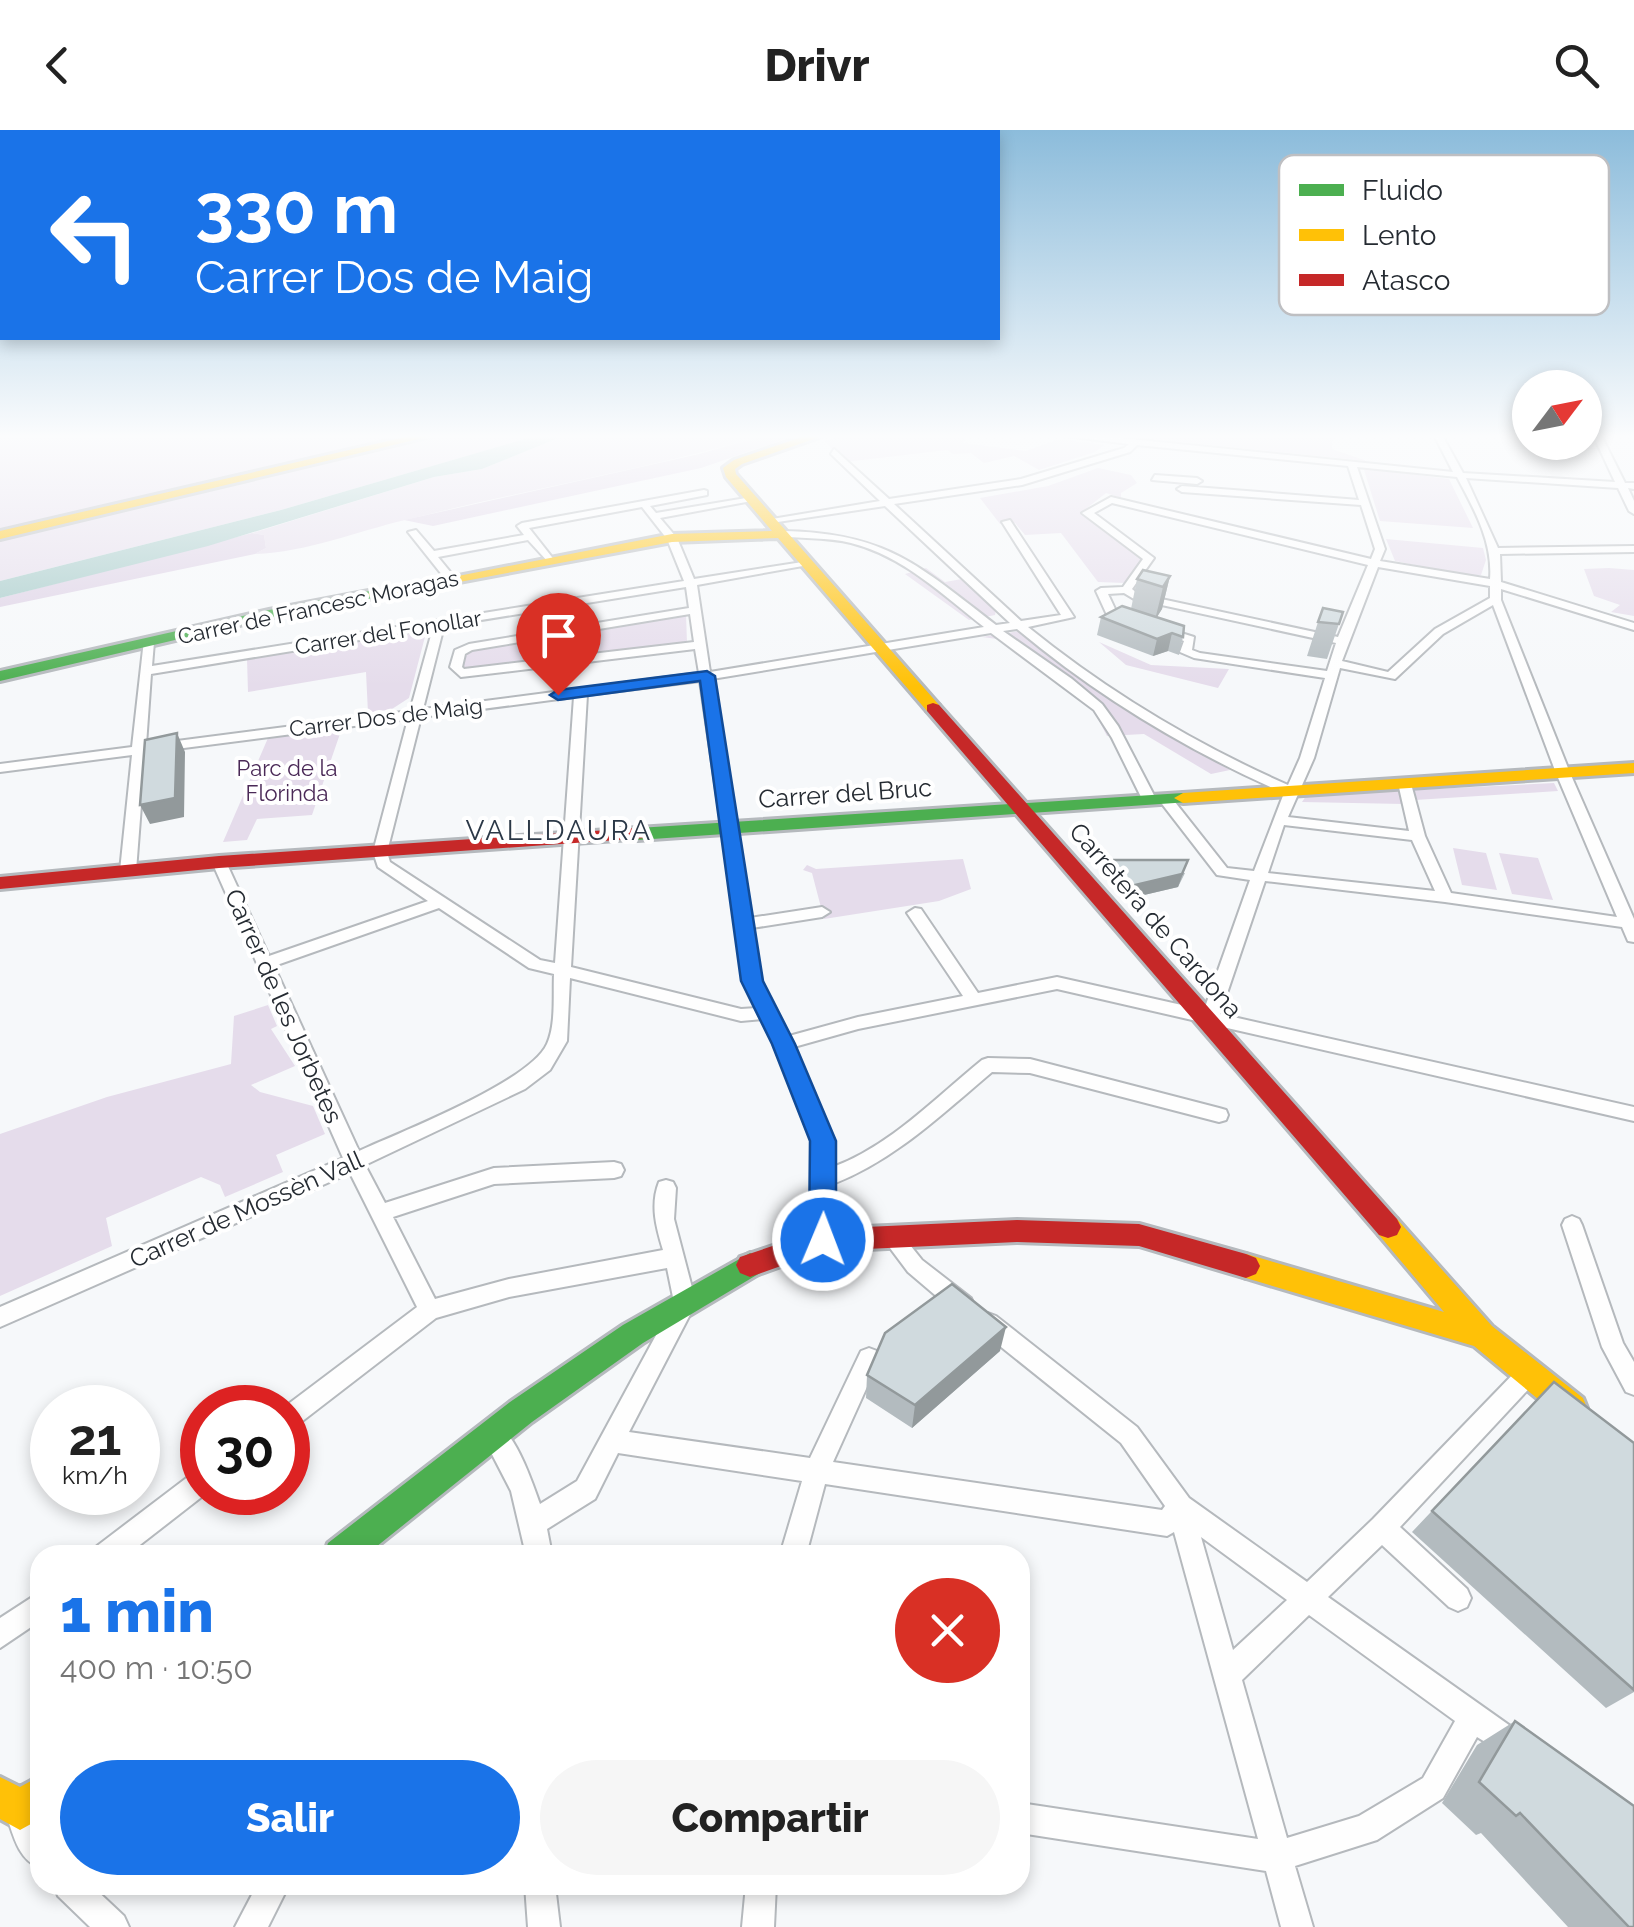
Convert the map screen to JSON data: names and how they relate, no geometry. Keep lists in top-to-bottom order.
{
  "streets": {
    "street": [
      "Carrer de Francesc Moragas",
      "Carrer del Fonollar",
      "Carrer Dos de Maig",
      "Carrer del Bruc",
      "Carretera de Cardona",
      "Carrer de les Jorbetes",
      "Carrer de Mossèn Vall"
    ]
  },
  "crossings": [
    ["Carrer de Francesc Moragas", "Carretera de Cardona"],
    ["Carrer del Fonollar", "Carretera de Cardona"],
    ["Carrer Dos de Maig", "Carretera de Cardona"],
    ["Carrer Dos de Maig", "Carrer de Mossèn Vall"],
    ["Carrer del Bruc", "Carretera de Cardona"],
    ["Carrer del Bruc", "Carrer de les Jorbetes"],
    ["Carrer del Bruc", "Carrer de Mossèn Vall"],
    ["Carrer de les Jorbetes", "Carrer de Mossèn Vall"]
  ],
  "districts": ["VALLDAURA"],
  "parks": ["Parc de la Florinda"],
  "legend": ["Fluido", "Lento", "Atasco"],
  "north": "top right",
  "page": {
    "header": "Drivr",
    "turn": ["330 m", "Carrer Dos de Maig"],
    "speed": "21 km/h",
    "limit": "30",
    "heading": ["1 min", "400 m · 10:50"],
    "buttons": ["Salir", "Compartir"]
  }
}
